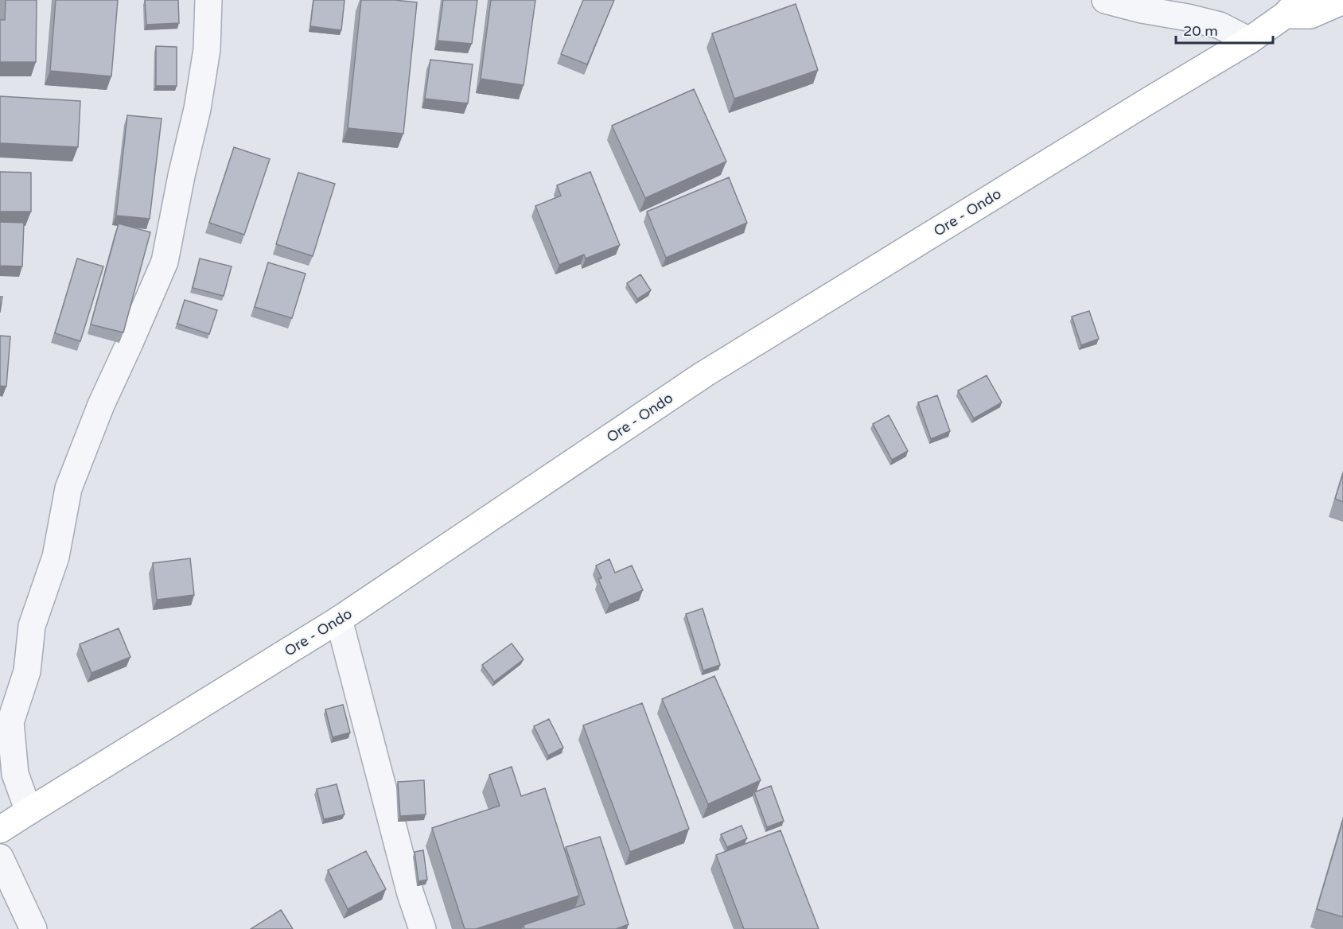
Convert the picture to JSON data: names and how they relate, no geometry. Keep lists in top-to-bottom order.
{
  "streets": {
    "main road": ["Ore - Ondo"]
  },
  "scale_bar": "20 m"
}
